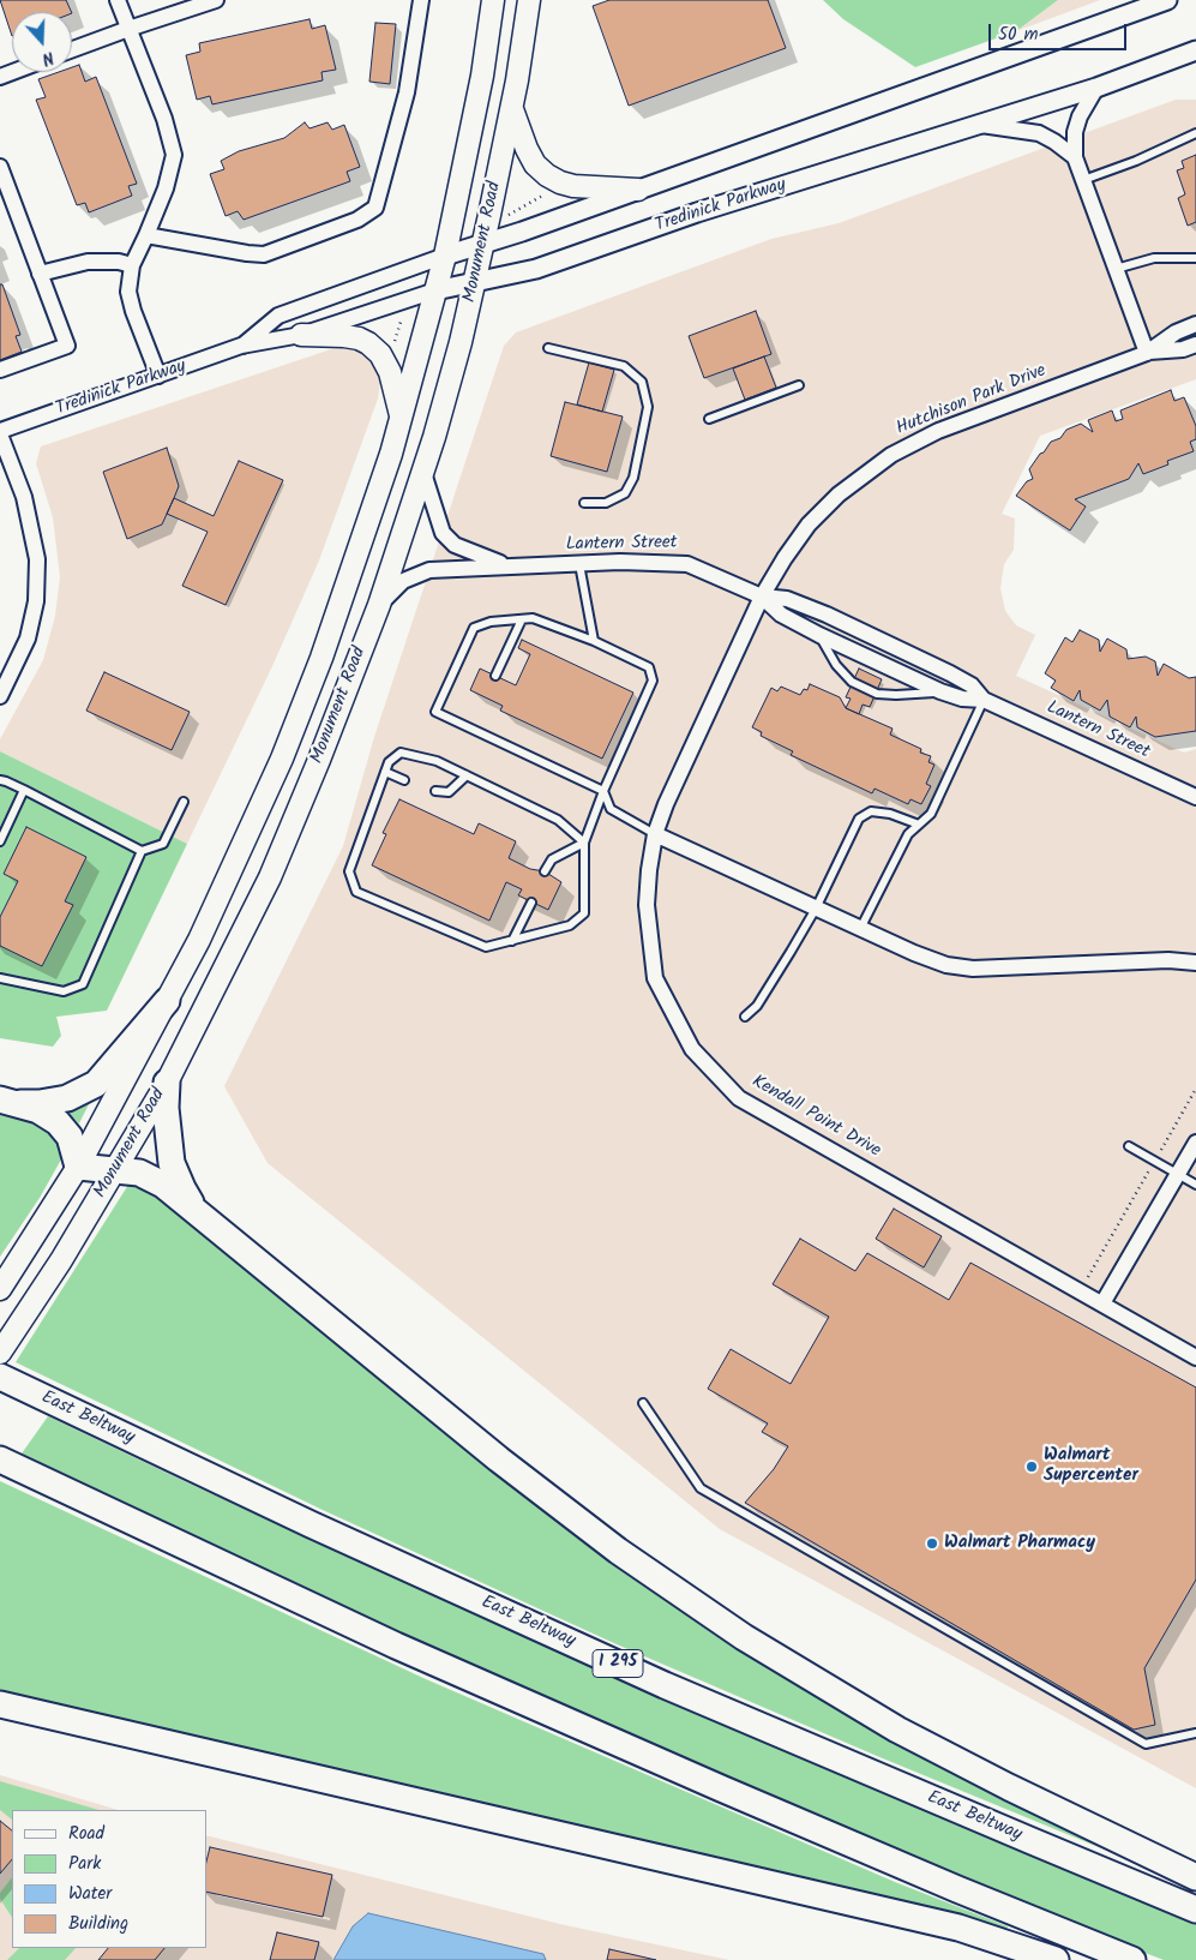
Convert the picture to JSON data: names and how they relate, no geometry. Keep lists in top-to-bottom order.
{
  "streets": {
    "highway": ["East Beltway", "I 295"],
    "main road": ["Monument Road"],
    "street": [
      "Tredinick Parkway",
      "Hutchison Park Drive",
      "Lantern Street",
      "Kendall Point Drive"
    ]
  },
  "crossings": [
    ["Tredinick Parkway", "Monument Road"],
    ["Monument Road", "Lantern Street"],
    ["Hutchison Park Drive", "Lantern Street"],
    ["Hutchison Park Drive", "Kendall Point Drive"],
    ["Lantern Street", "Kendall Point Drive"]
  ],
  "places": ["Walmart Supercenter", "Walmart Pharmacy"],
  "legend": [
    "Road",
    "Park",
    "Water",
    "Building"
  ],
  "scale_bar": "50 m",
  "north": "bottom"
}
